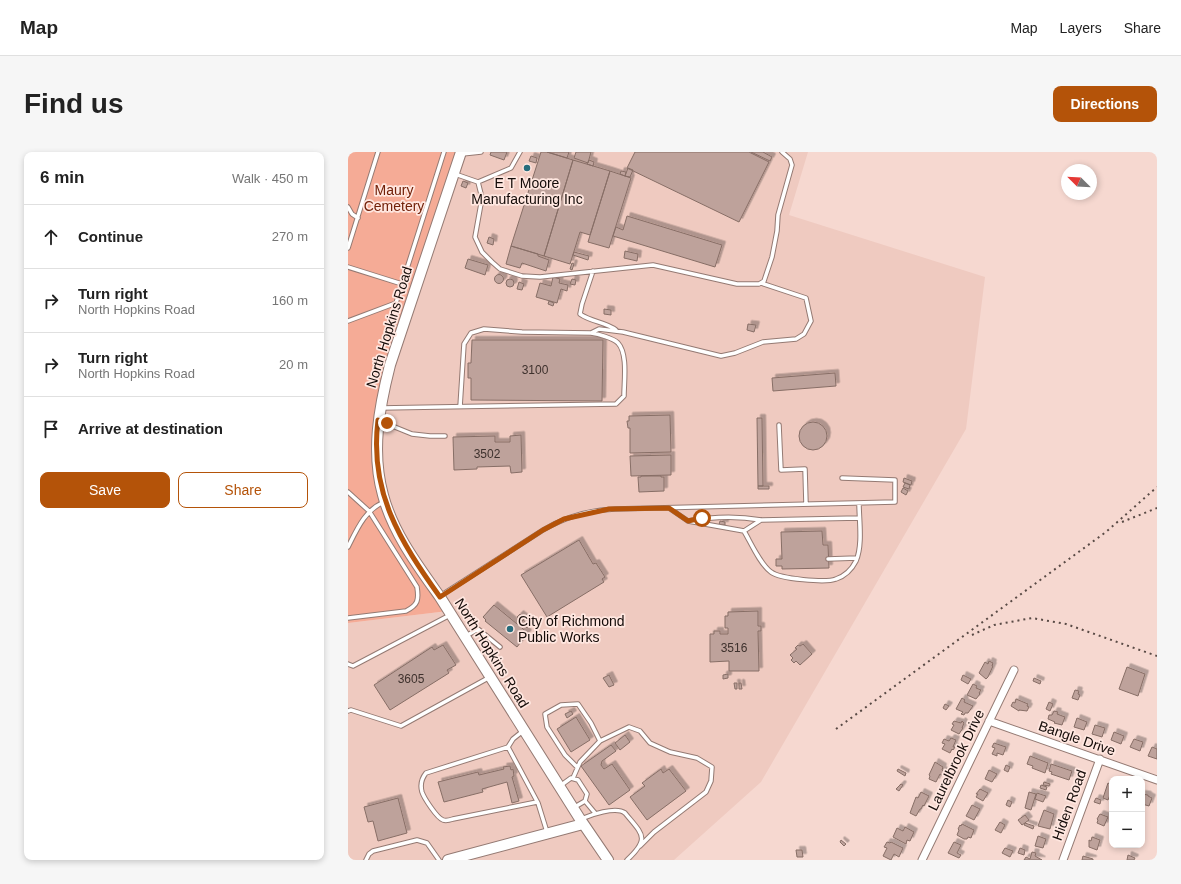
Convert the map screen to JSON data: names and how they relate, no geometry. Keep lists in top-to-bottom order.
{
  "streets": {
    "main road": ["North Hopkins Road"],
    "street": ["Bangle Drive", "Laurelbrook Drive", "Hiden Road"]
  },
  "crossings": [
    ["Bangle Drive", "Laurelbrook Drive"],
    ["Bangle Drive", "Hiden Road"]
  ],
  "parks": ["Maury Cemetery"],
  "places": ["E T Moore Manufacturing Inc", "City of Richmond Public Works"],
  "house_numbers": [
    "3100",
    "3502",
    "3516",
    "3605"
  ],
  "north": "top left",
  "page": {
    "header": "Map",
    "nav": ["Map", "Layers", "Share"],
    "buttons": [
      "Directions",
      ["Save", "Share"]
    ],
    "title": "Find us",
    "heading": ["6 min", "Walk · 450 m"],
    "list": [
      ["Continue", "270 m"],
      ["Turn right", "North Hopkins Road", "160 m"],
      ["Turn right", "North Hopkins Road", "20 m"],
      "Arrive at destination"
    ],
    "map_buttons": ["+", "−"]
  }
}
